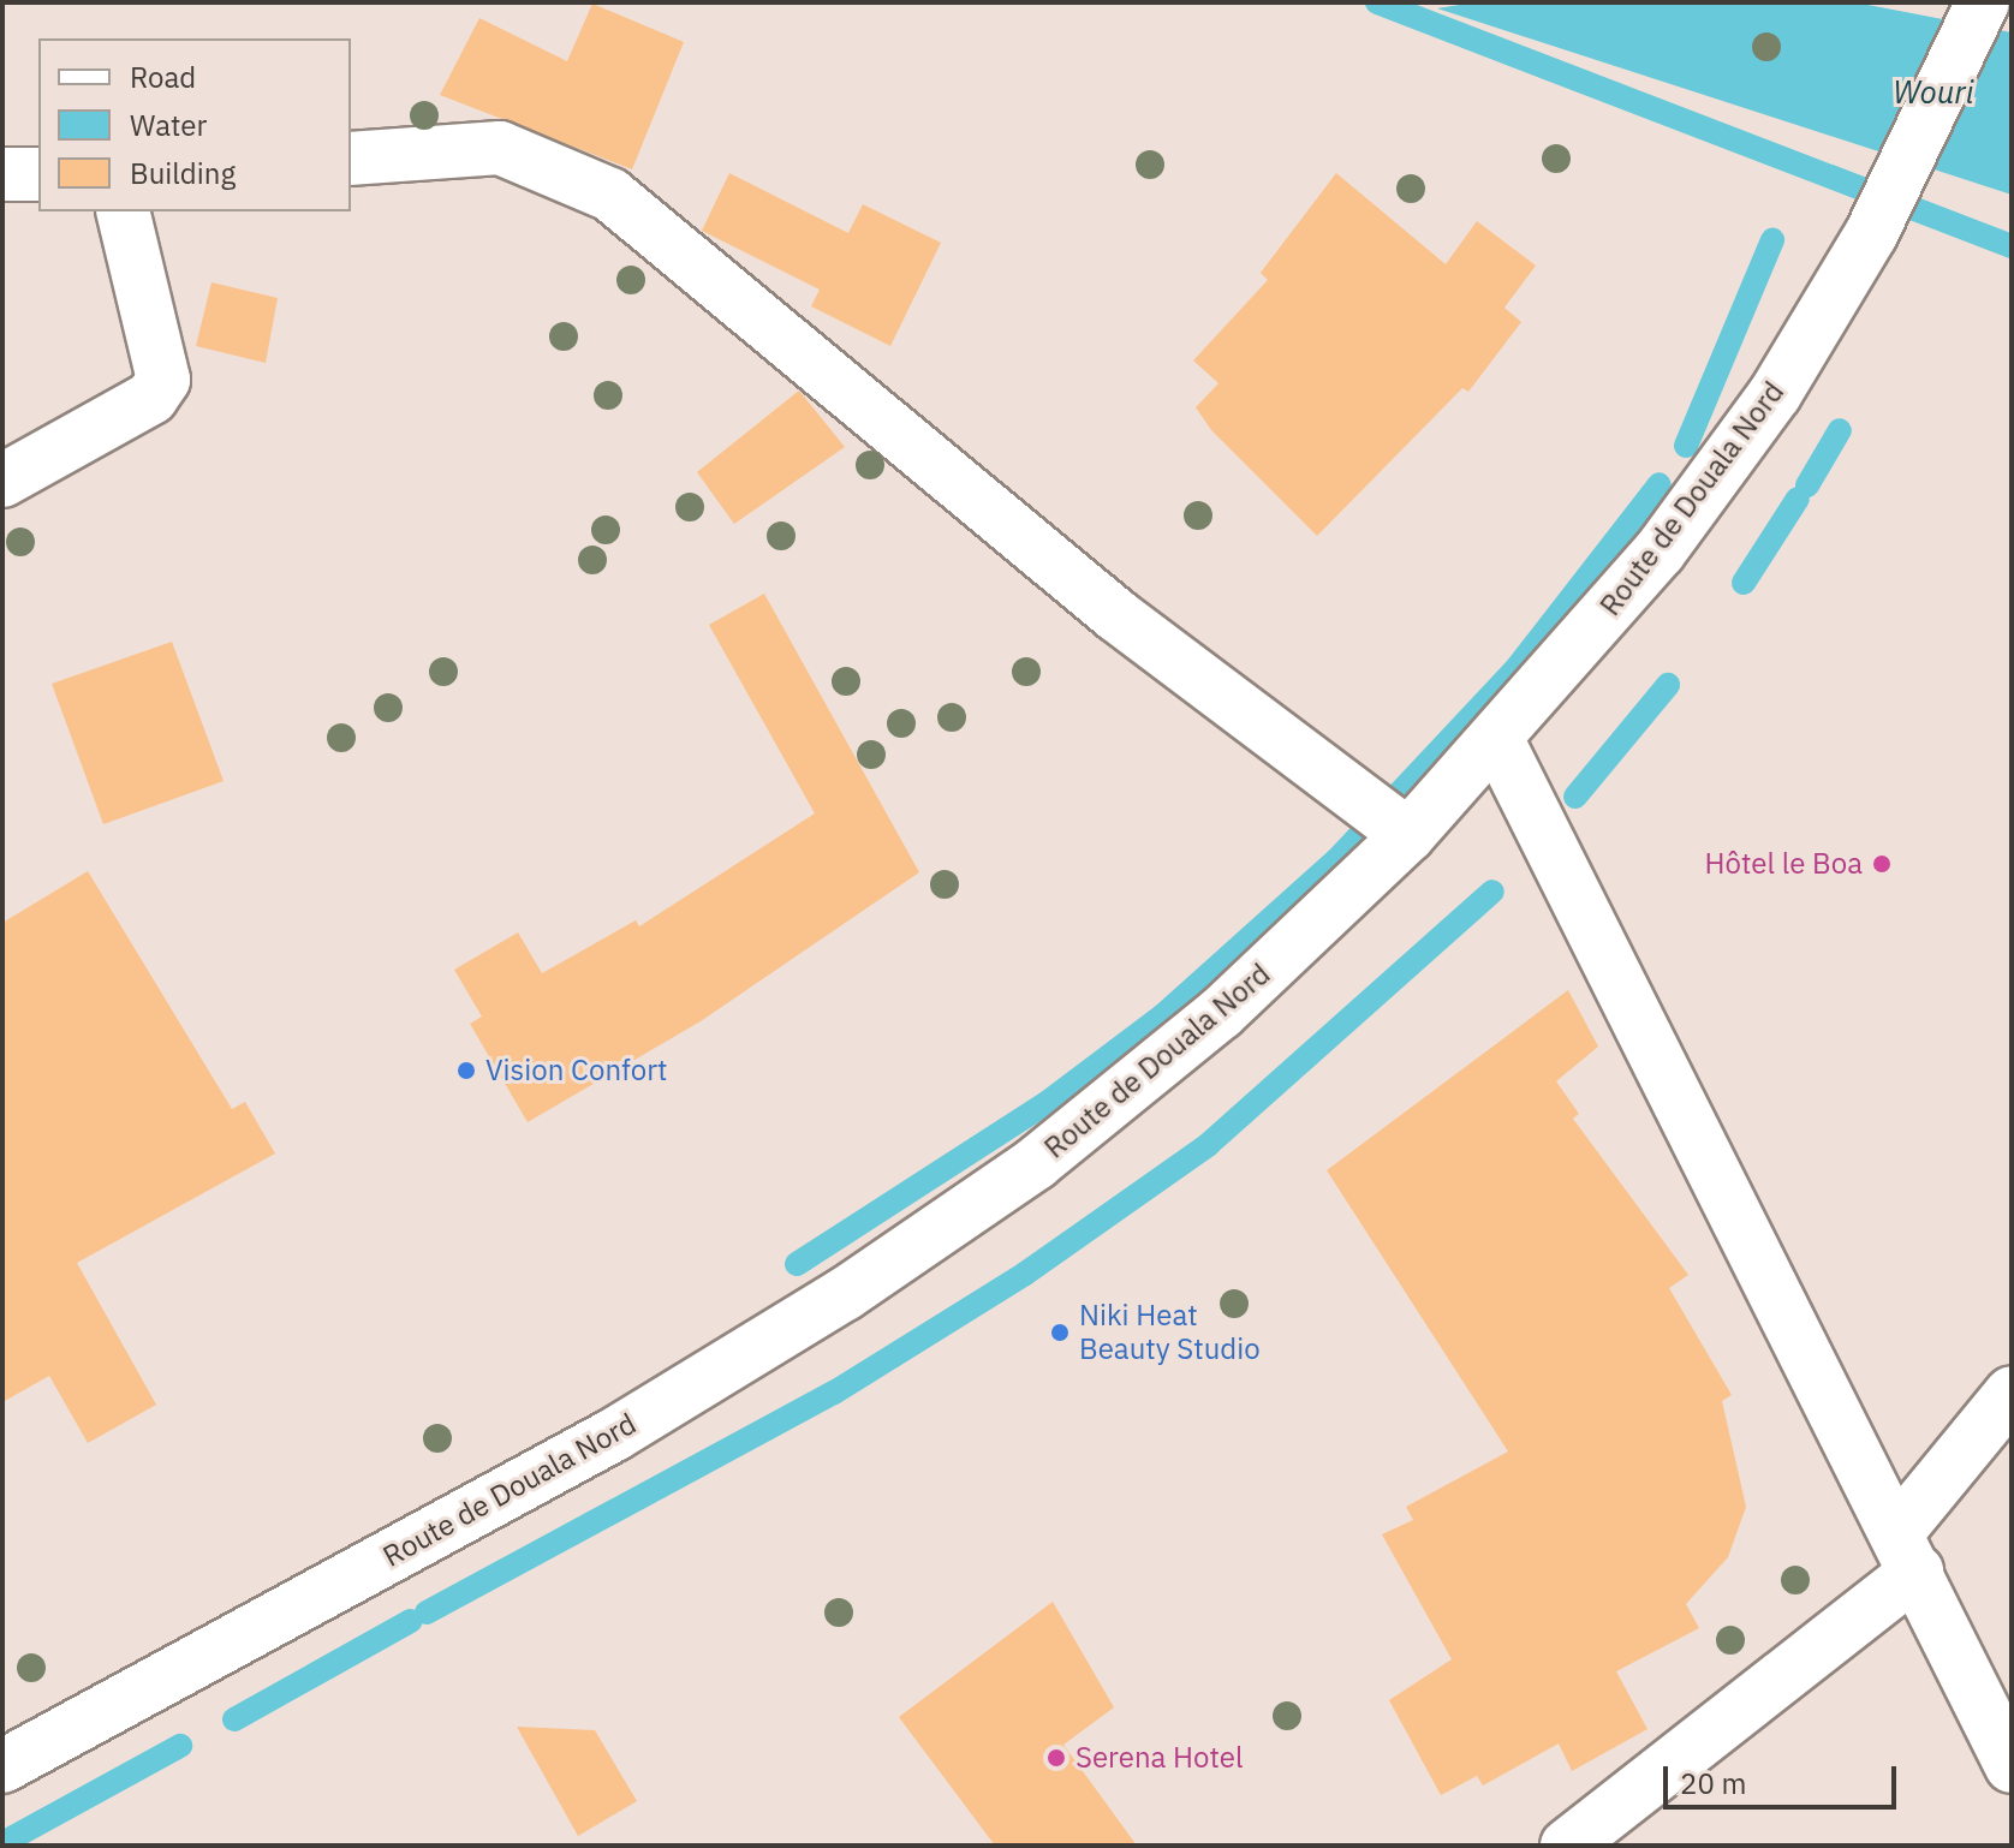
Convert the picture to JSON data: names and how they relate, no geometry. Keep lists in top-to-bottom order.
{
  "streets": {
    "street": ["Route de Douala Nord"]
  },
  "water": ["Wouri"],
  "places": [
    "Hôtel le Boa",
    "Vision Confort",
    "Niki Heat Beauty Studio",
    "Serena Hotel"
  ],
  "legend": ["Road", "Water", "Building"],
  "scale_bar": "20 m"
}
